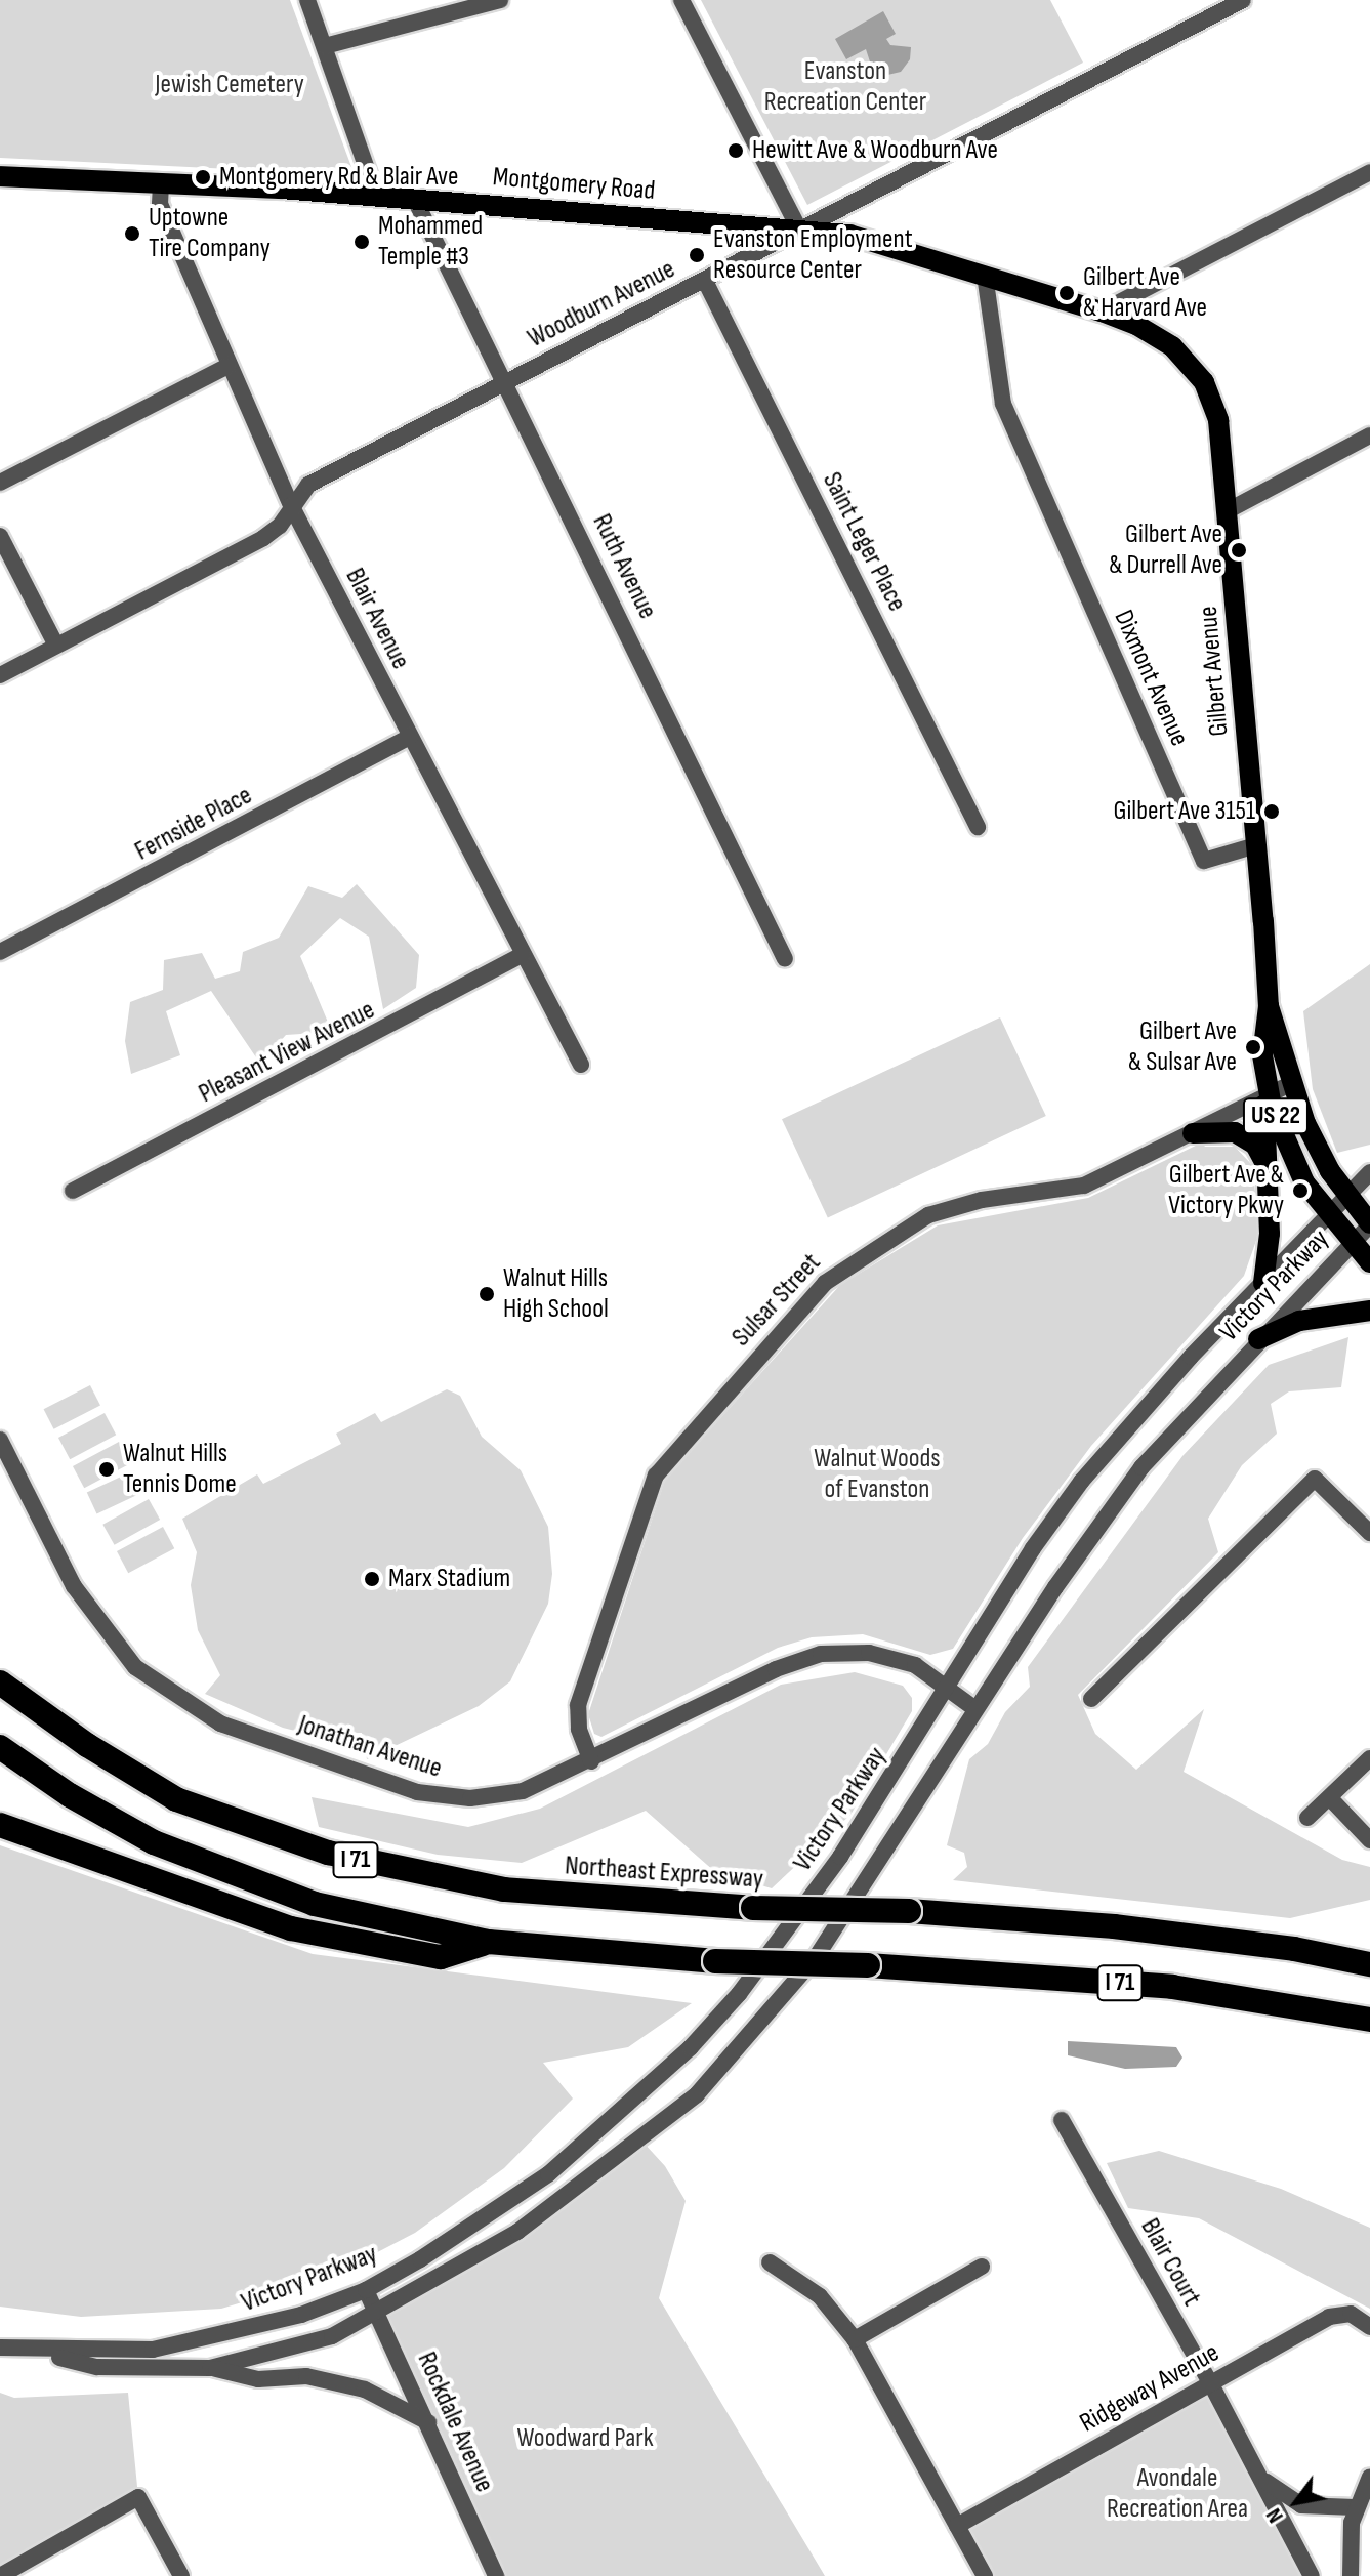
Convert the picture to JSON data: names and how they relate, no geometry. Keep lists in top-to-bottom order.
{
  "streets": {
    "highway": ["I 71", "Northeast Expressway"],
    "main road": ["Montgomery Road", "Gilbert Avenue", "US 22"],
    "street": [
      "Woodburn Avenue",
      "Saint Leger Place",
      "Ruth Avenue",
      "Blair Avenue",
      "Dixmont Avenue",
      "Fernside Place",
      "Pleasant View Avenue",
      "Victory Parkway",
      "Sulsar Street",
      "Jonathan Avenue",
      "Blair Court",
      "Ridgeway Avenue",
      "Rockdale Avenue"
    ]
  },
  "crossings": [
    ["Montgomery Road", "Woodburn Avenue"],
    ["Montgomery Road", "Ruth Avenue"],
    ["Montgomery Road", "Blair Avenue"],
    ["Montgomery Road", "Gilbert Avenue"],
    ["Woodburn Avenue", "Saint Leger Place"],
    ["Woodburn Avenue", "Ruth Avenue"],
    ["Woodburn Avenue", "Blair Avenue"],
    ["Woodburn Avenue", "Gilbert Avenue"],
    ["Blair Avenue", "Fernside Place"],
    ["Blair Avenue", "Pleasant View Avenue"],
    ["Gilbert Avenue", "Dixmont Avenue"],
    ["Gilbert Avenue", "US 22"],
    ["Gilbert Avenue", "Victory Parkway"],
    ["Gilbert Avenue", "Sulsar Street"],
    ["US 22", "Victory Parkway"],
    ["US 22", "Sulsar Street"],
    ["Victory Parkway", "Jonathan Avenue"],
    ["Victory Parkway", "Rockdale Avenue"],
    ["Sulsar Street", "Jonathan Avenue"],
    ["Blair Court", "Ridgeway Avenue"]
  ],
  "parks": [
    "Evanston Recreation Center",
    "Jewish Cemetery",
    "Walnut Woods of Evanston",
    "Woodward Park",
    "Avondale Recreation Area"
  ],
  "places": [
    "Hewitt Ave & Woodburn Ave",
    "Montgomery Rd & Blair Ave",
    "Uptowne Tire Company",
    "Mohammed Temple #3",
    "Evanston Employment Resource Center",
    "Gilbert Ave & Harvard Ave",
    "Gilbert Ave & Durrell Ave",
    "Gilbert Ave 3151",
    "Gilbert Ave & Sulsar Ave",
    "Gilbert Ave & Victory Pkwy",
    "Walnut Hills High School",
    "Walnut Hills Tennis Dome",
    "Marx Stadium"
  ],
  "north": "bottom left"
}
